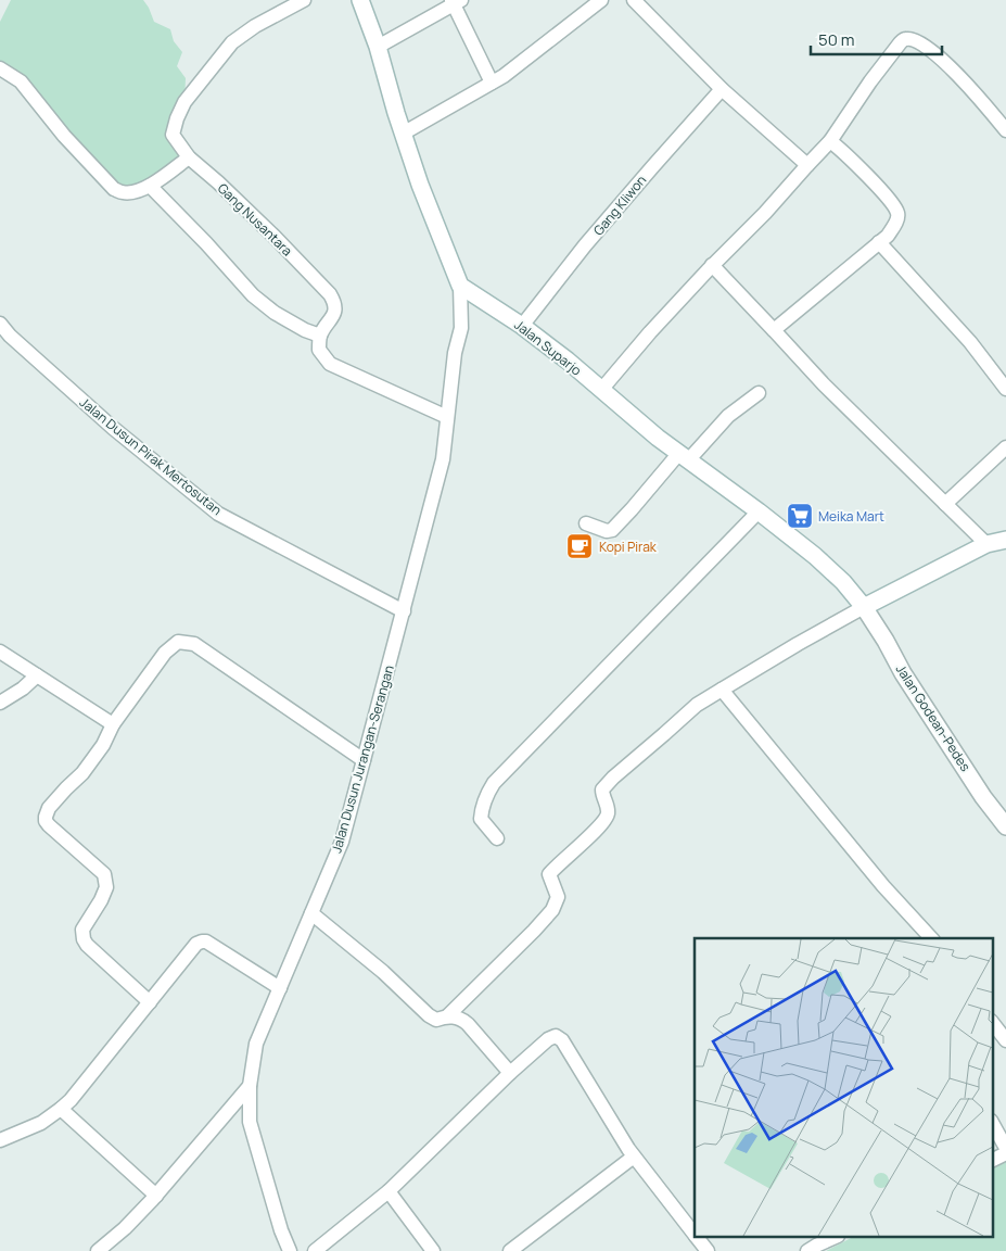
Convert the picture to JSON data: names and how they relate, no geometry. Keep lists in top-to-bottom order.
{
  "streets": {
    "main road": ["Jalan Suparjo", "Jalan Godean-Pedes"],
    "street": [
      "Gang Kliwon",
      "Gang Nusantara",
      "Jalan Dusun Pirak Mertosutan",
      "Jalan Dusun Jurangan-Serangan"
    ]
  },
  "crossings": [
    ["Gang Kliwon", "Jalan Suparjo"],
    ["Jalan Suparjo", "Jalan Godean-Pedes"],
    ["Jalan Suparjo", "Jalan Dusun Jurangan-Serangan"],
    ["Jalan Dusun Pirak Mertosutan", "Jalan Dusun Jurangan-Serangan"]
  ],
  "places": {
    "supermarket": ["Meika Mart"],
    "cafe": ["Kopi Pirak"]
  },
  "scale_bar": "50 m"
}
